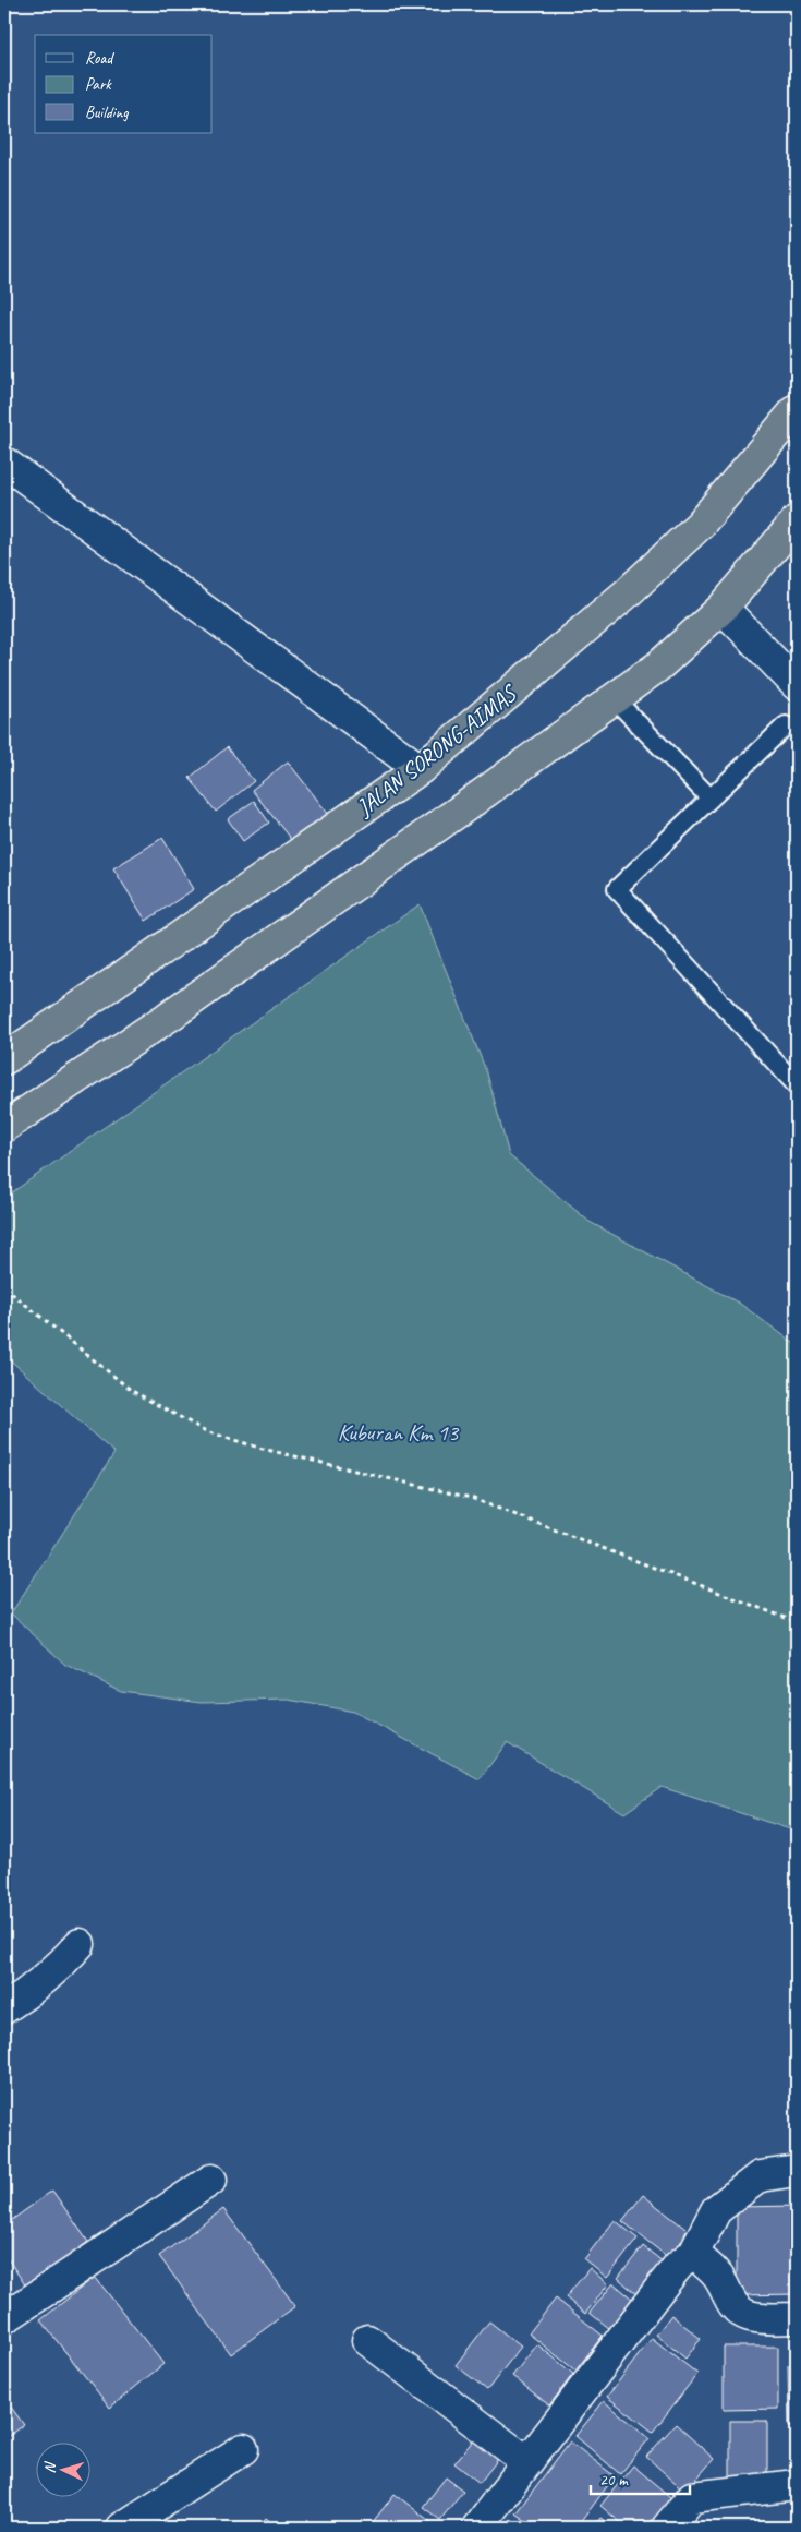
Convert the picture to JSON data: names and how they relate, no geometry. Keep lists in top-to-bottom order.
{
  "streets": {
    "highway": ["JALAN SORONG-AIMAS"]
  },
  "parks": ["Kuburan Km 13"],
  "legend": ["Road", "Park", "Building"],
  "scale_bar": "20 m",
  "north": "left"
}
